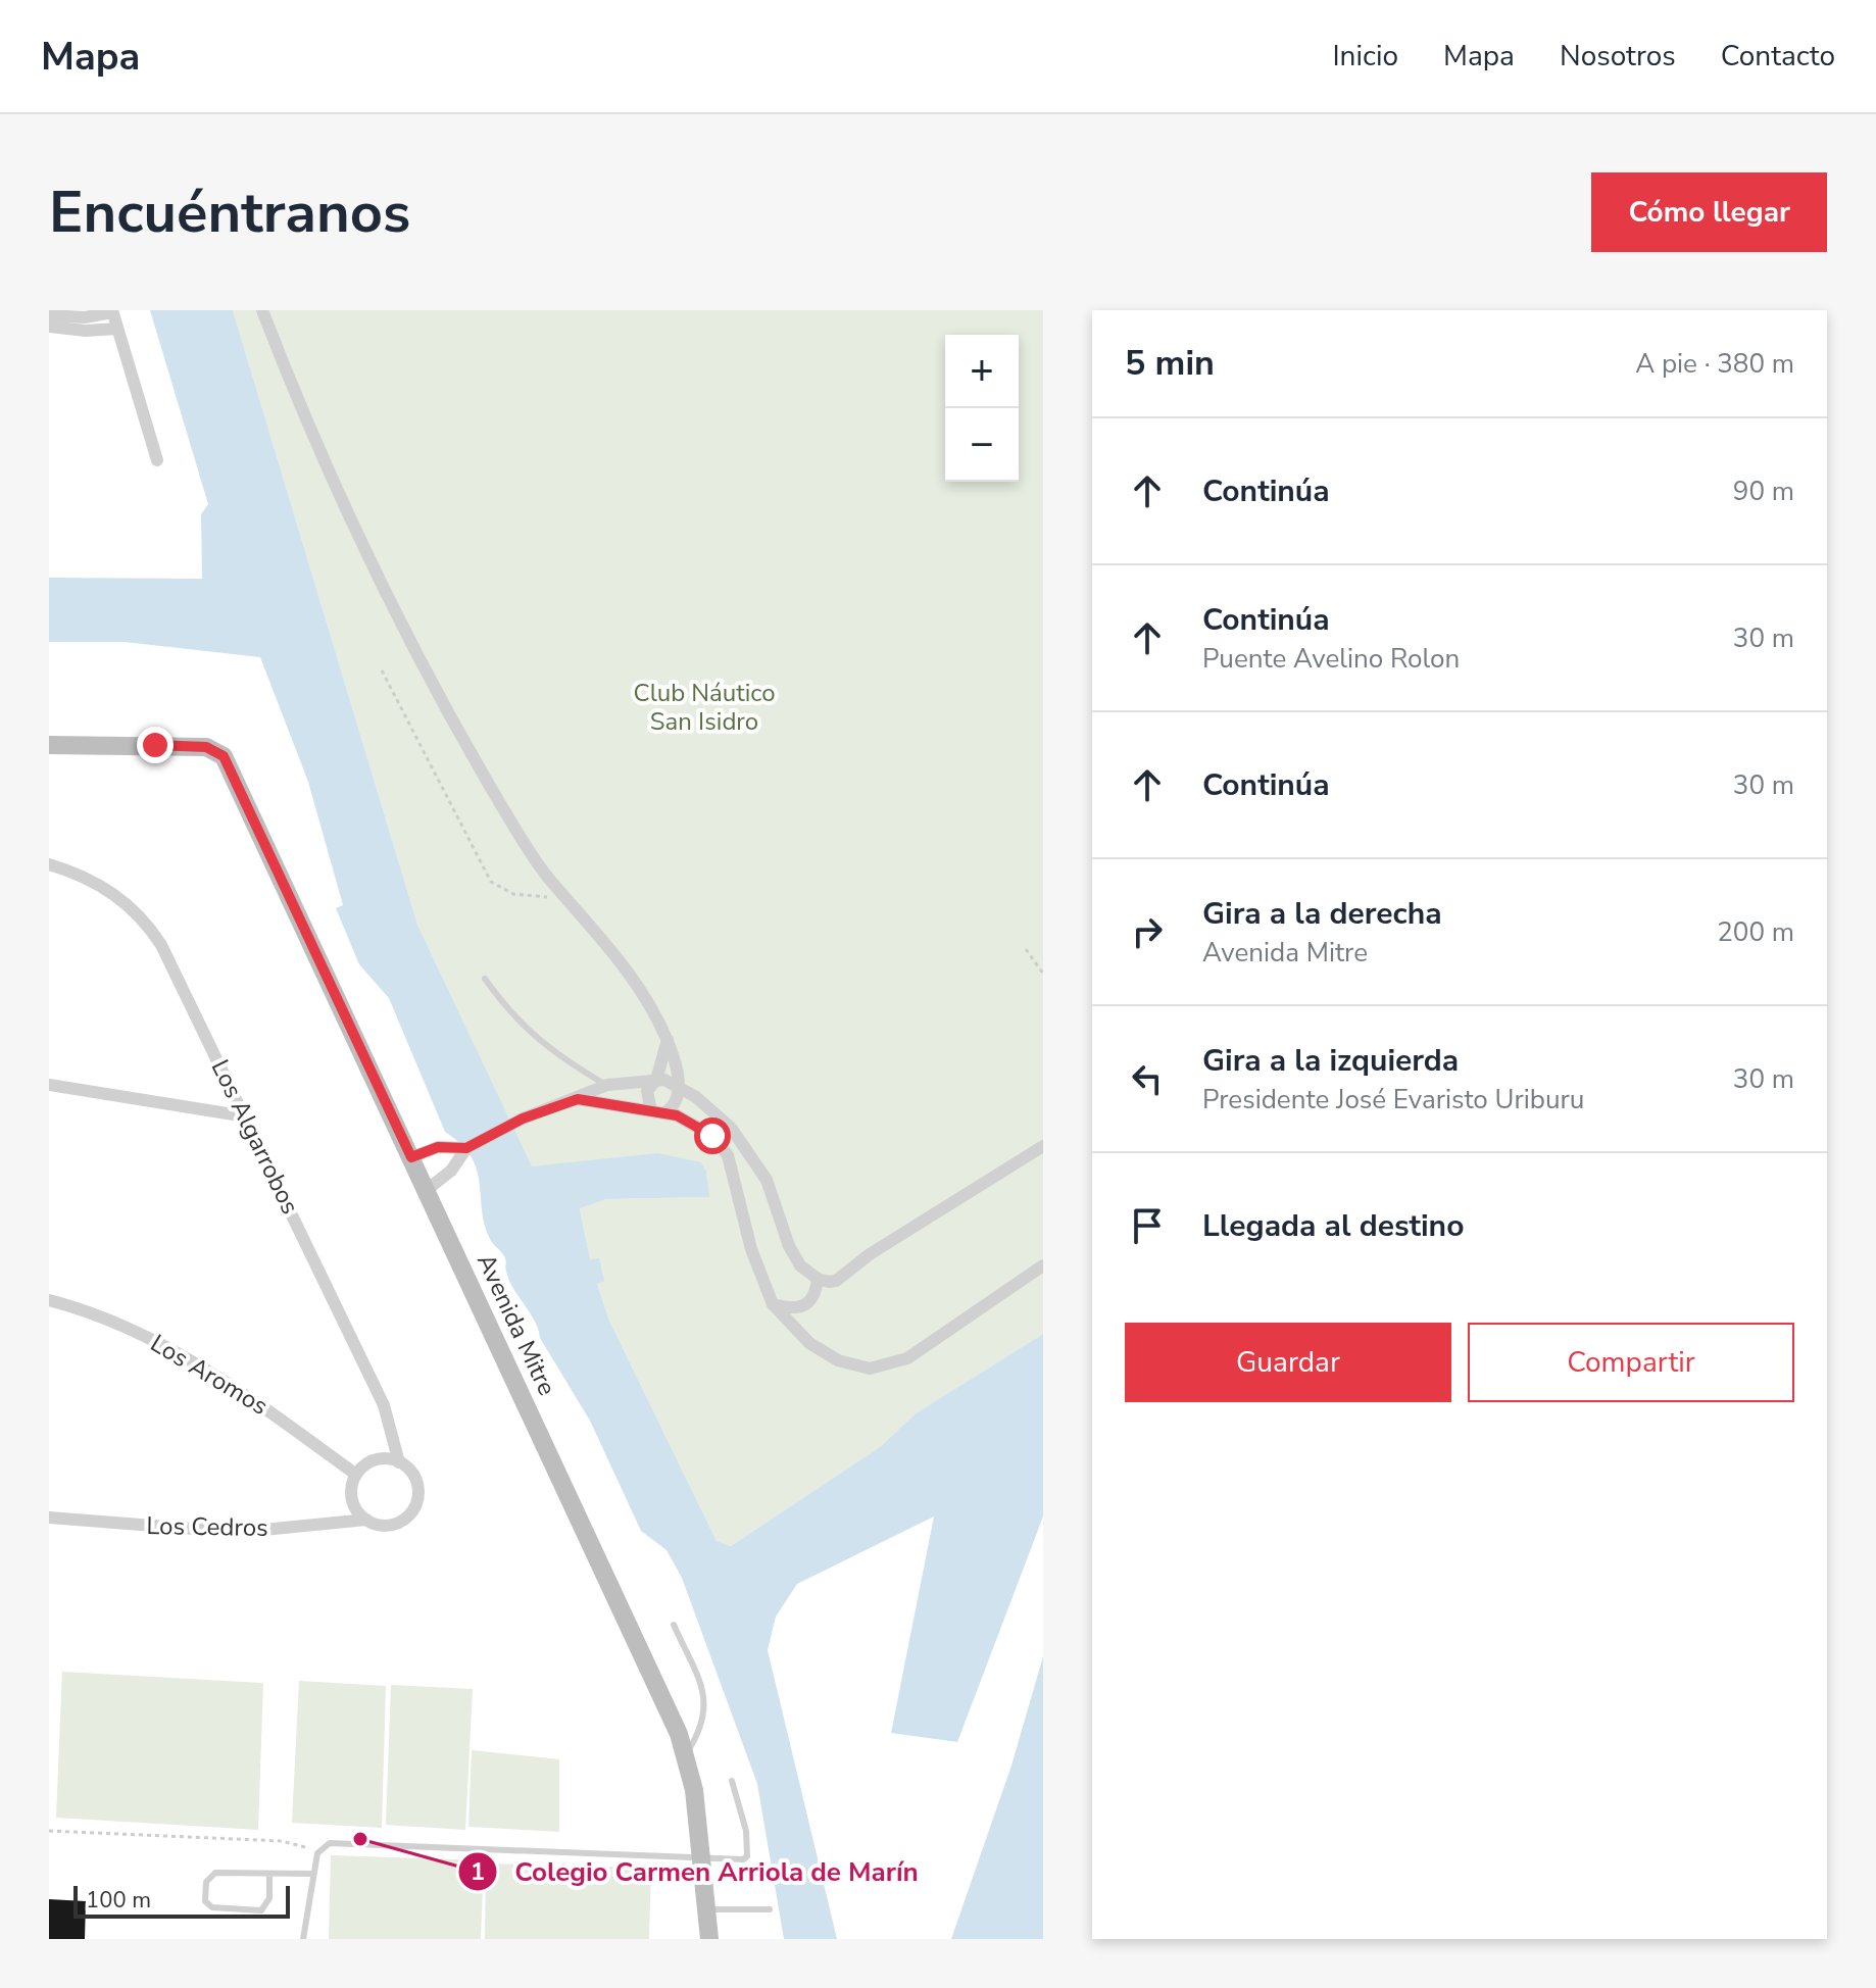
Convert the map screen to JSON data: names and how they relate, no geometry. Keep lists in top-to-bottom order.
{
  "streets": {
    "street": [
      "Los Algarrobos",
      "Avenida Mitre",
      "Los Aromos",
      "Los Cedros"
    ]
  },
  "crossings": [
    ["Los Algarrobos", "Los Aromos"],
    ["Los Algarrobos", "Los Cedros"],
    ["Los Aromos", "Los Cedros"]
  ],
  "parks": ["Club Náutico San Isidro"],
  "places": ["Colegio Carmen Arriola de Marín"],
  "scale_bar": "100 m",
  "page": {
    "header": "Mapa",
    "nav": [
      "Inicio",
      "Mapa",
      "Nosotros",
      "Contacto"
    ],
    "buttons": [
      "Cómo llegar",
      ["Guardar", "Compartir"]
    ],
    "title": "Encuéntranos",
    "heading": ["5 min", "A pie · 380 m"],
    "map_buttons": ["+", "−"],
    "list": [
      ["Continúa", "90 m"],
      ["Continúa", "Puente Avelino Rolon", "30 m"],
      ["Continúa", "30 m"],
      ["Gira a la derecha", "Avenida Mitre", "200 m"],
      ["Gira a la izquierda", "Presidente José Evaristo Uriburu", "30 m"],
      "Llegada al destino"
    ],
    "scale": "100 m"
  }
}
